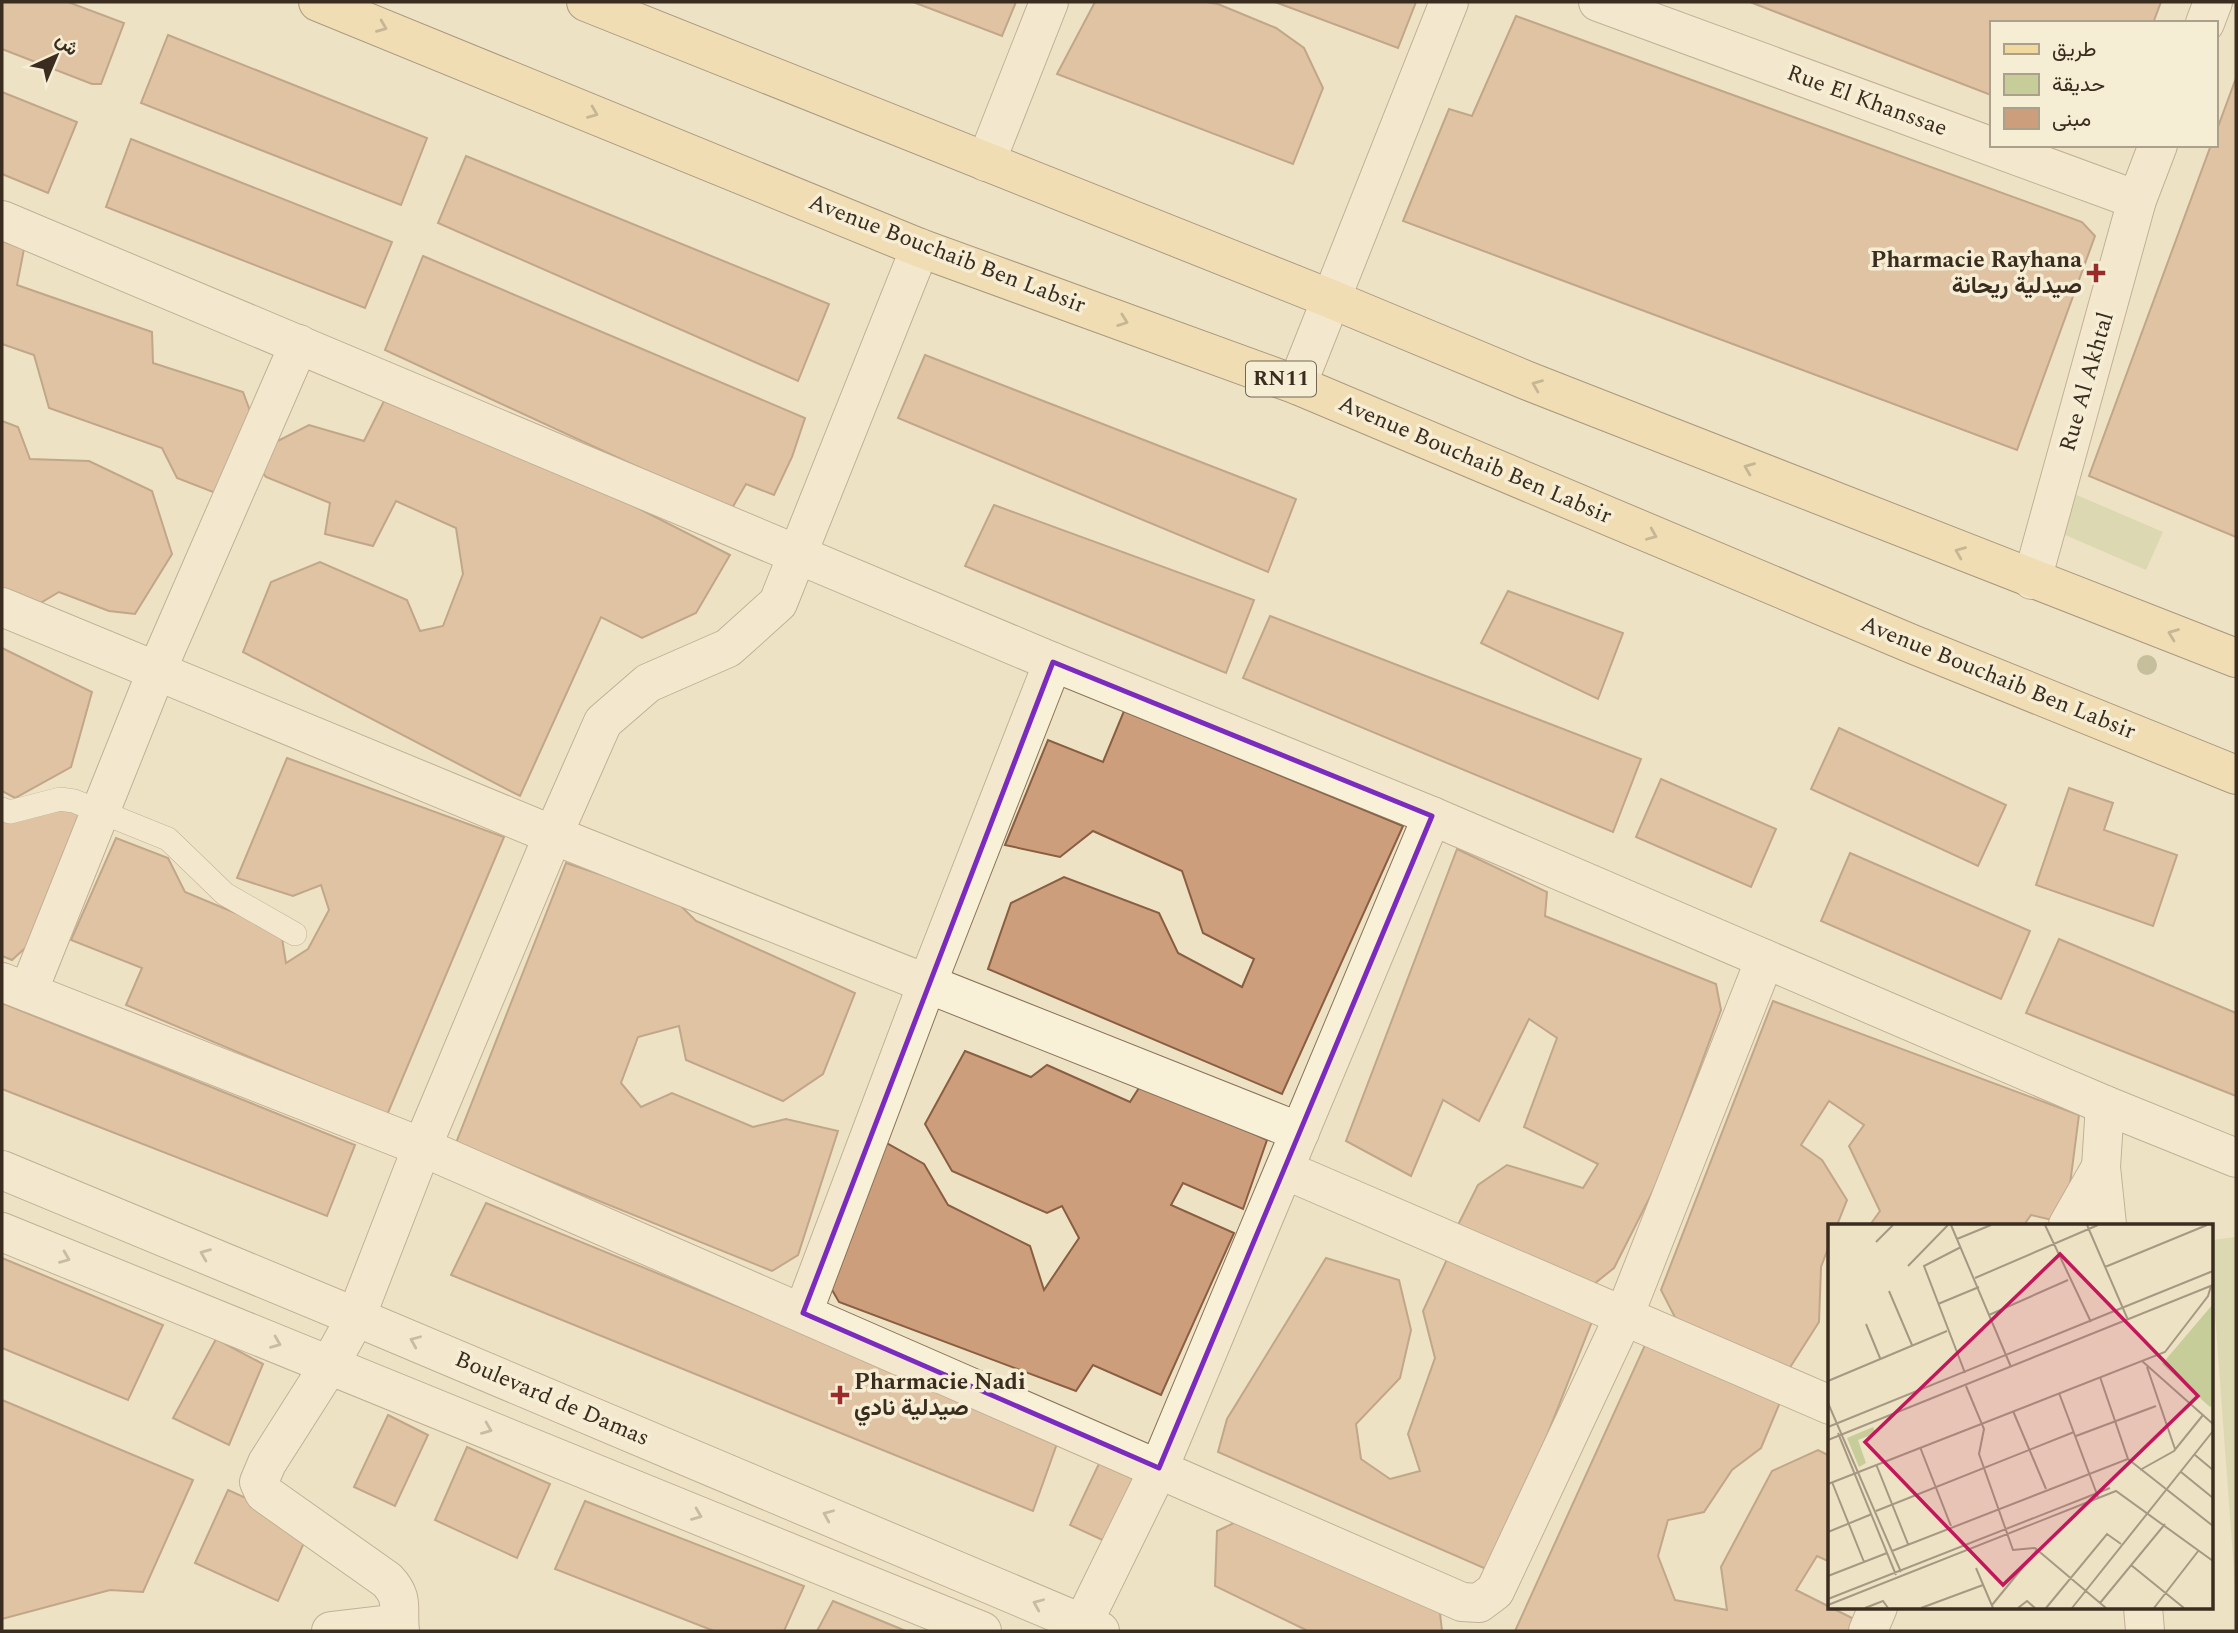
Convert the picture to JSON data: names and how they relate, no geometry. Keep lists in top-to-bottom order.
{
  "streets": {
    "main road": ["Avenue Bouchaib Ben Labsir", "RN11"],
    "street": ["Rue El Khanssae", "Rue Al Akhtal", "Boulevard de Damas"]
  },
  "crossings": [
    ["Rue El Khanssae", "Rue Al Akhtal"]
  ],
  "places": {
    "health": ["Pharmacie Rayhana صيدلية ريحانة", "Pharmacie Nadi صيدلية نادي"]
  },
  "legend": ["طريق", "حديقة", "مبنى"],
  "north": "top right"
}
